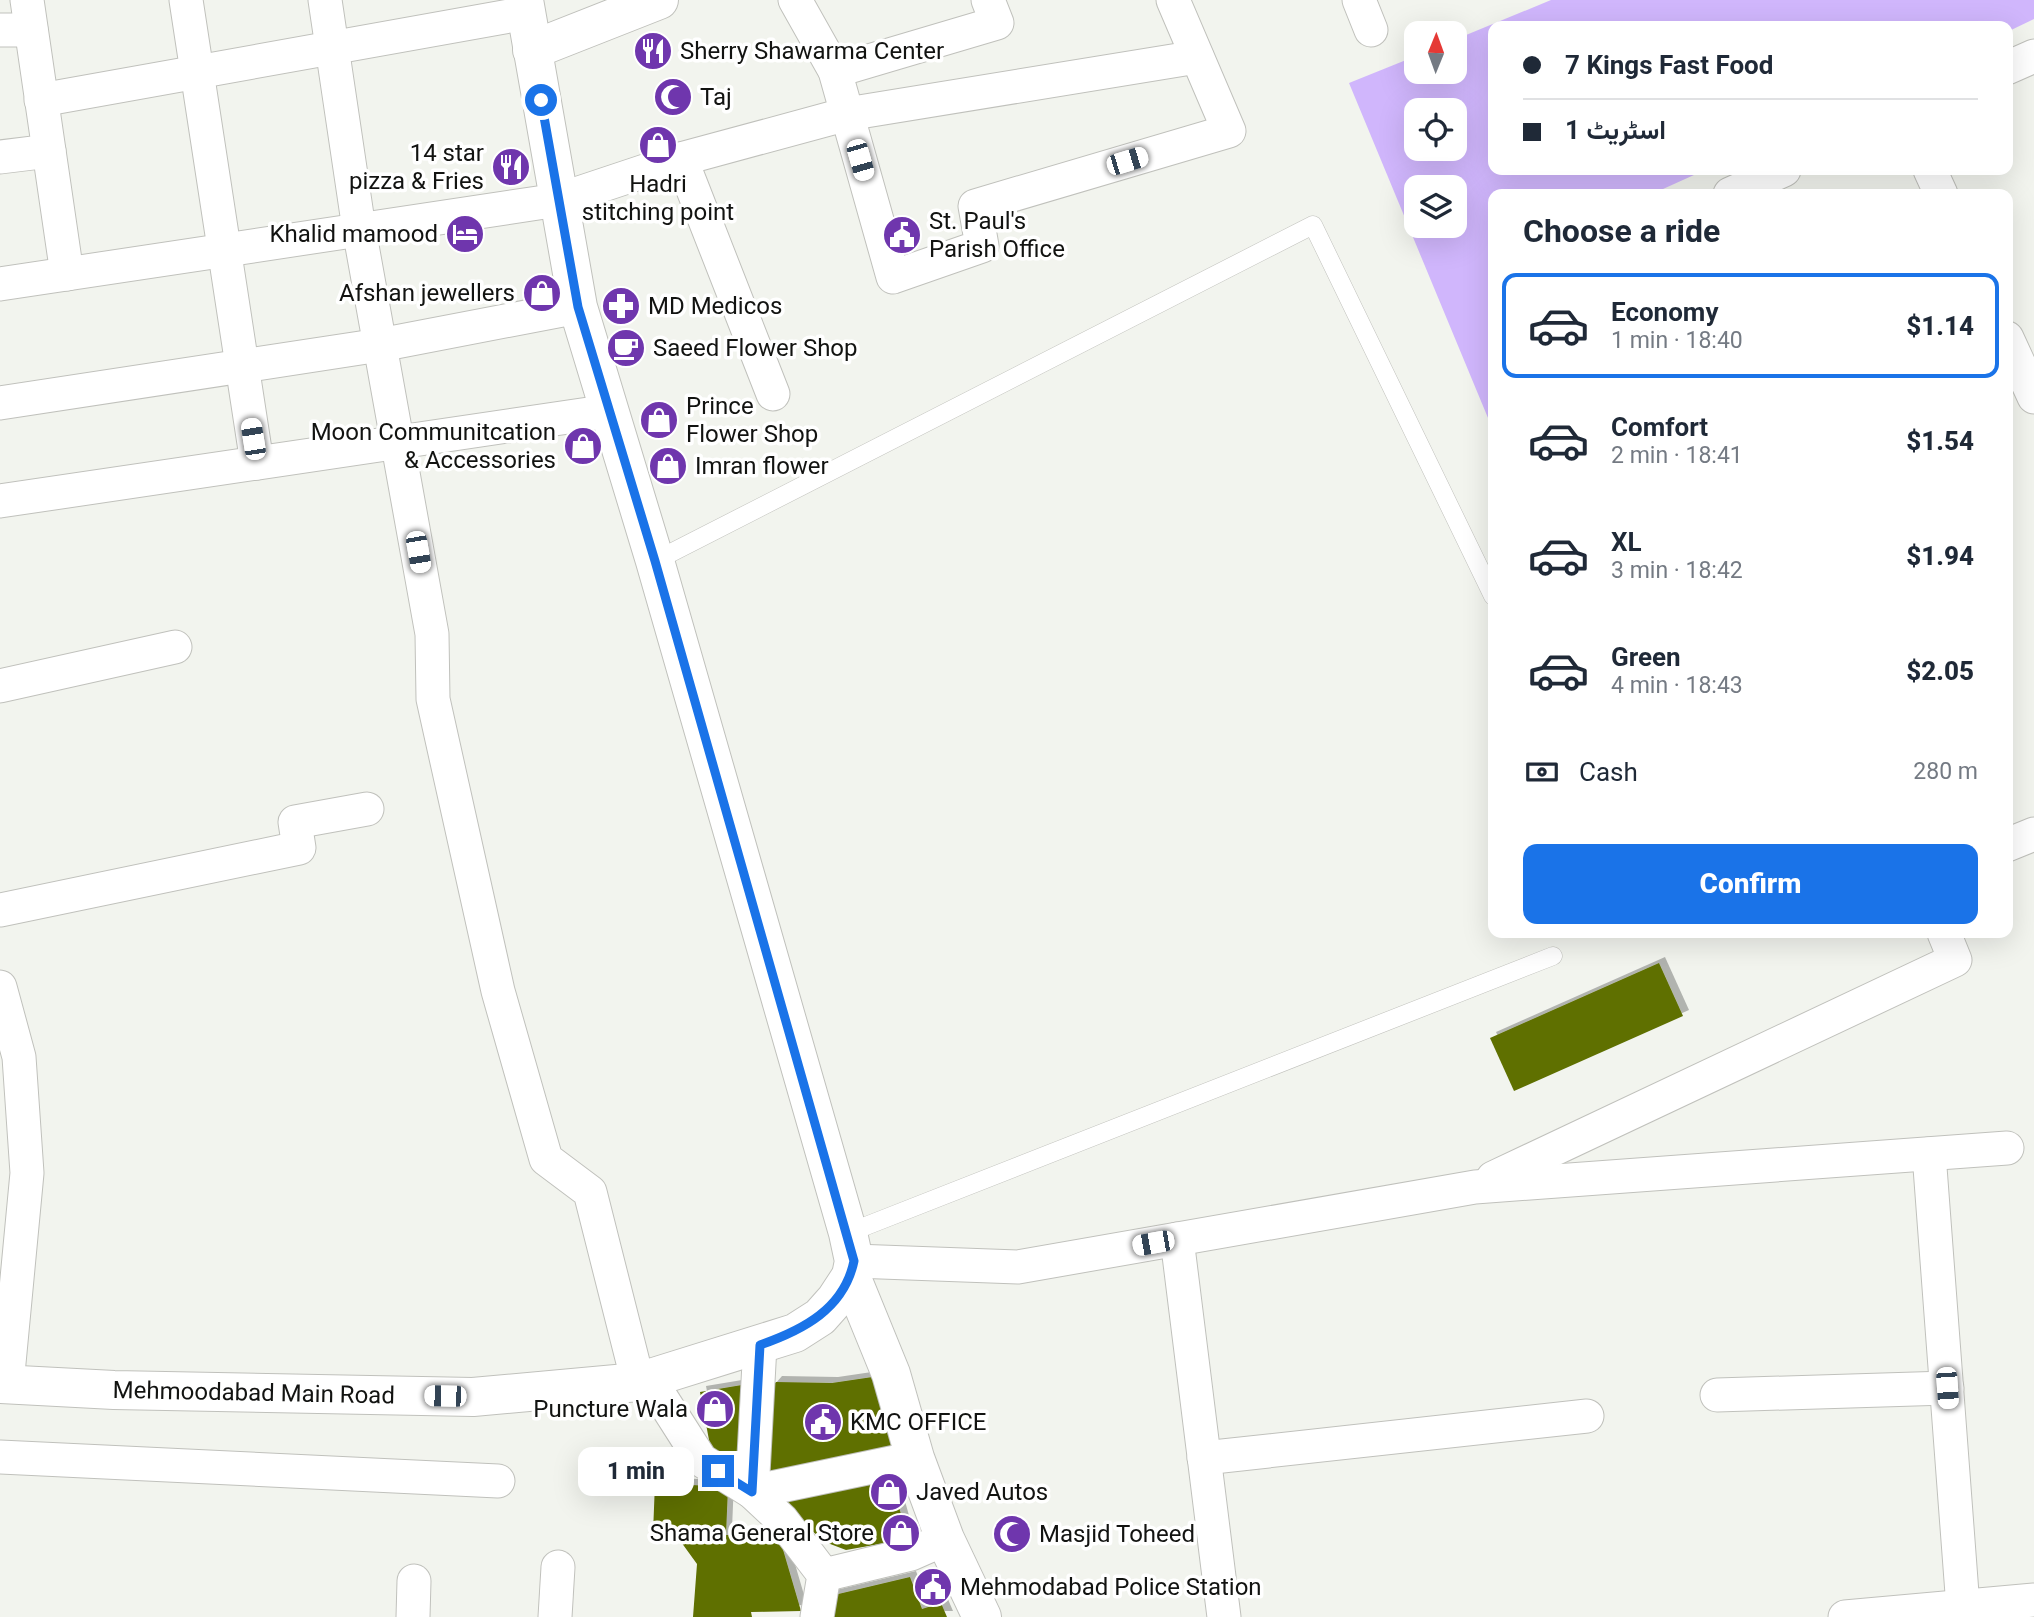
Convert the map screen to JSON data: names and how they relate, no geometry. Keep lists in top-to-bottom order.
{
  "streets": {
    "main road": ["Mehmoodabad Main Road"]
  },
  "places": {
    "restaurant": ["Sherry Shawarma Center", "14 star pizza & Fries"],
    "mosque": ["Taj", "Masjid Toheed"],
    "shop": [
      "Hadri stitching point",
      "Afshan jewellers",
      "Prince Flower Shop",
      "Moon Communitcation & Accessories",
      "Imran flower",
      "Puncture Wala",
      "Javed Autos",
      "Shama General Store"
    ],
    "hotel": ["Khalid mamood"],
    "public building": ["St. Paul's Parish Office", "KMC OFFICE", "Mehmodabad Police Station"],
    "pharmacy": ["MD Medicos"],
    "cafe": ["Saeed Flower Shop"]
  },
  "north": "top",
  "page": {
    "banner": ["7 Kings Fast Food", "اسٹریٹ 1"],
    "heading": "Choose a ride",
    "list": [
      {
        "name": "Economy",
        "note": "1 min · 18:40",
        "value": "$1.14"
      },
      {
        "name": "Comfort",
        "note": "2 min · 18:41",
        "value": "$1.54"
      },
      {
        "name": "XL",
        "note": "3 min · 18:42",
        "value": "$1.94"
      },
      {
        "name": "Green",
        "note": "4 min · 18:43",
        "value": "$2.05"
      }
    ],
    "pay": ["Cash", "280 m"],
    "buttons": "Confirm",
    "bubble": "1 min"
  }
}
